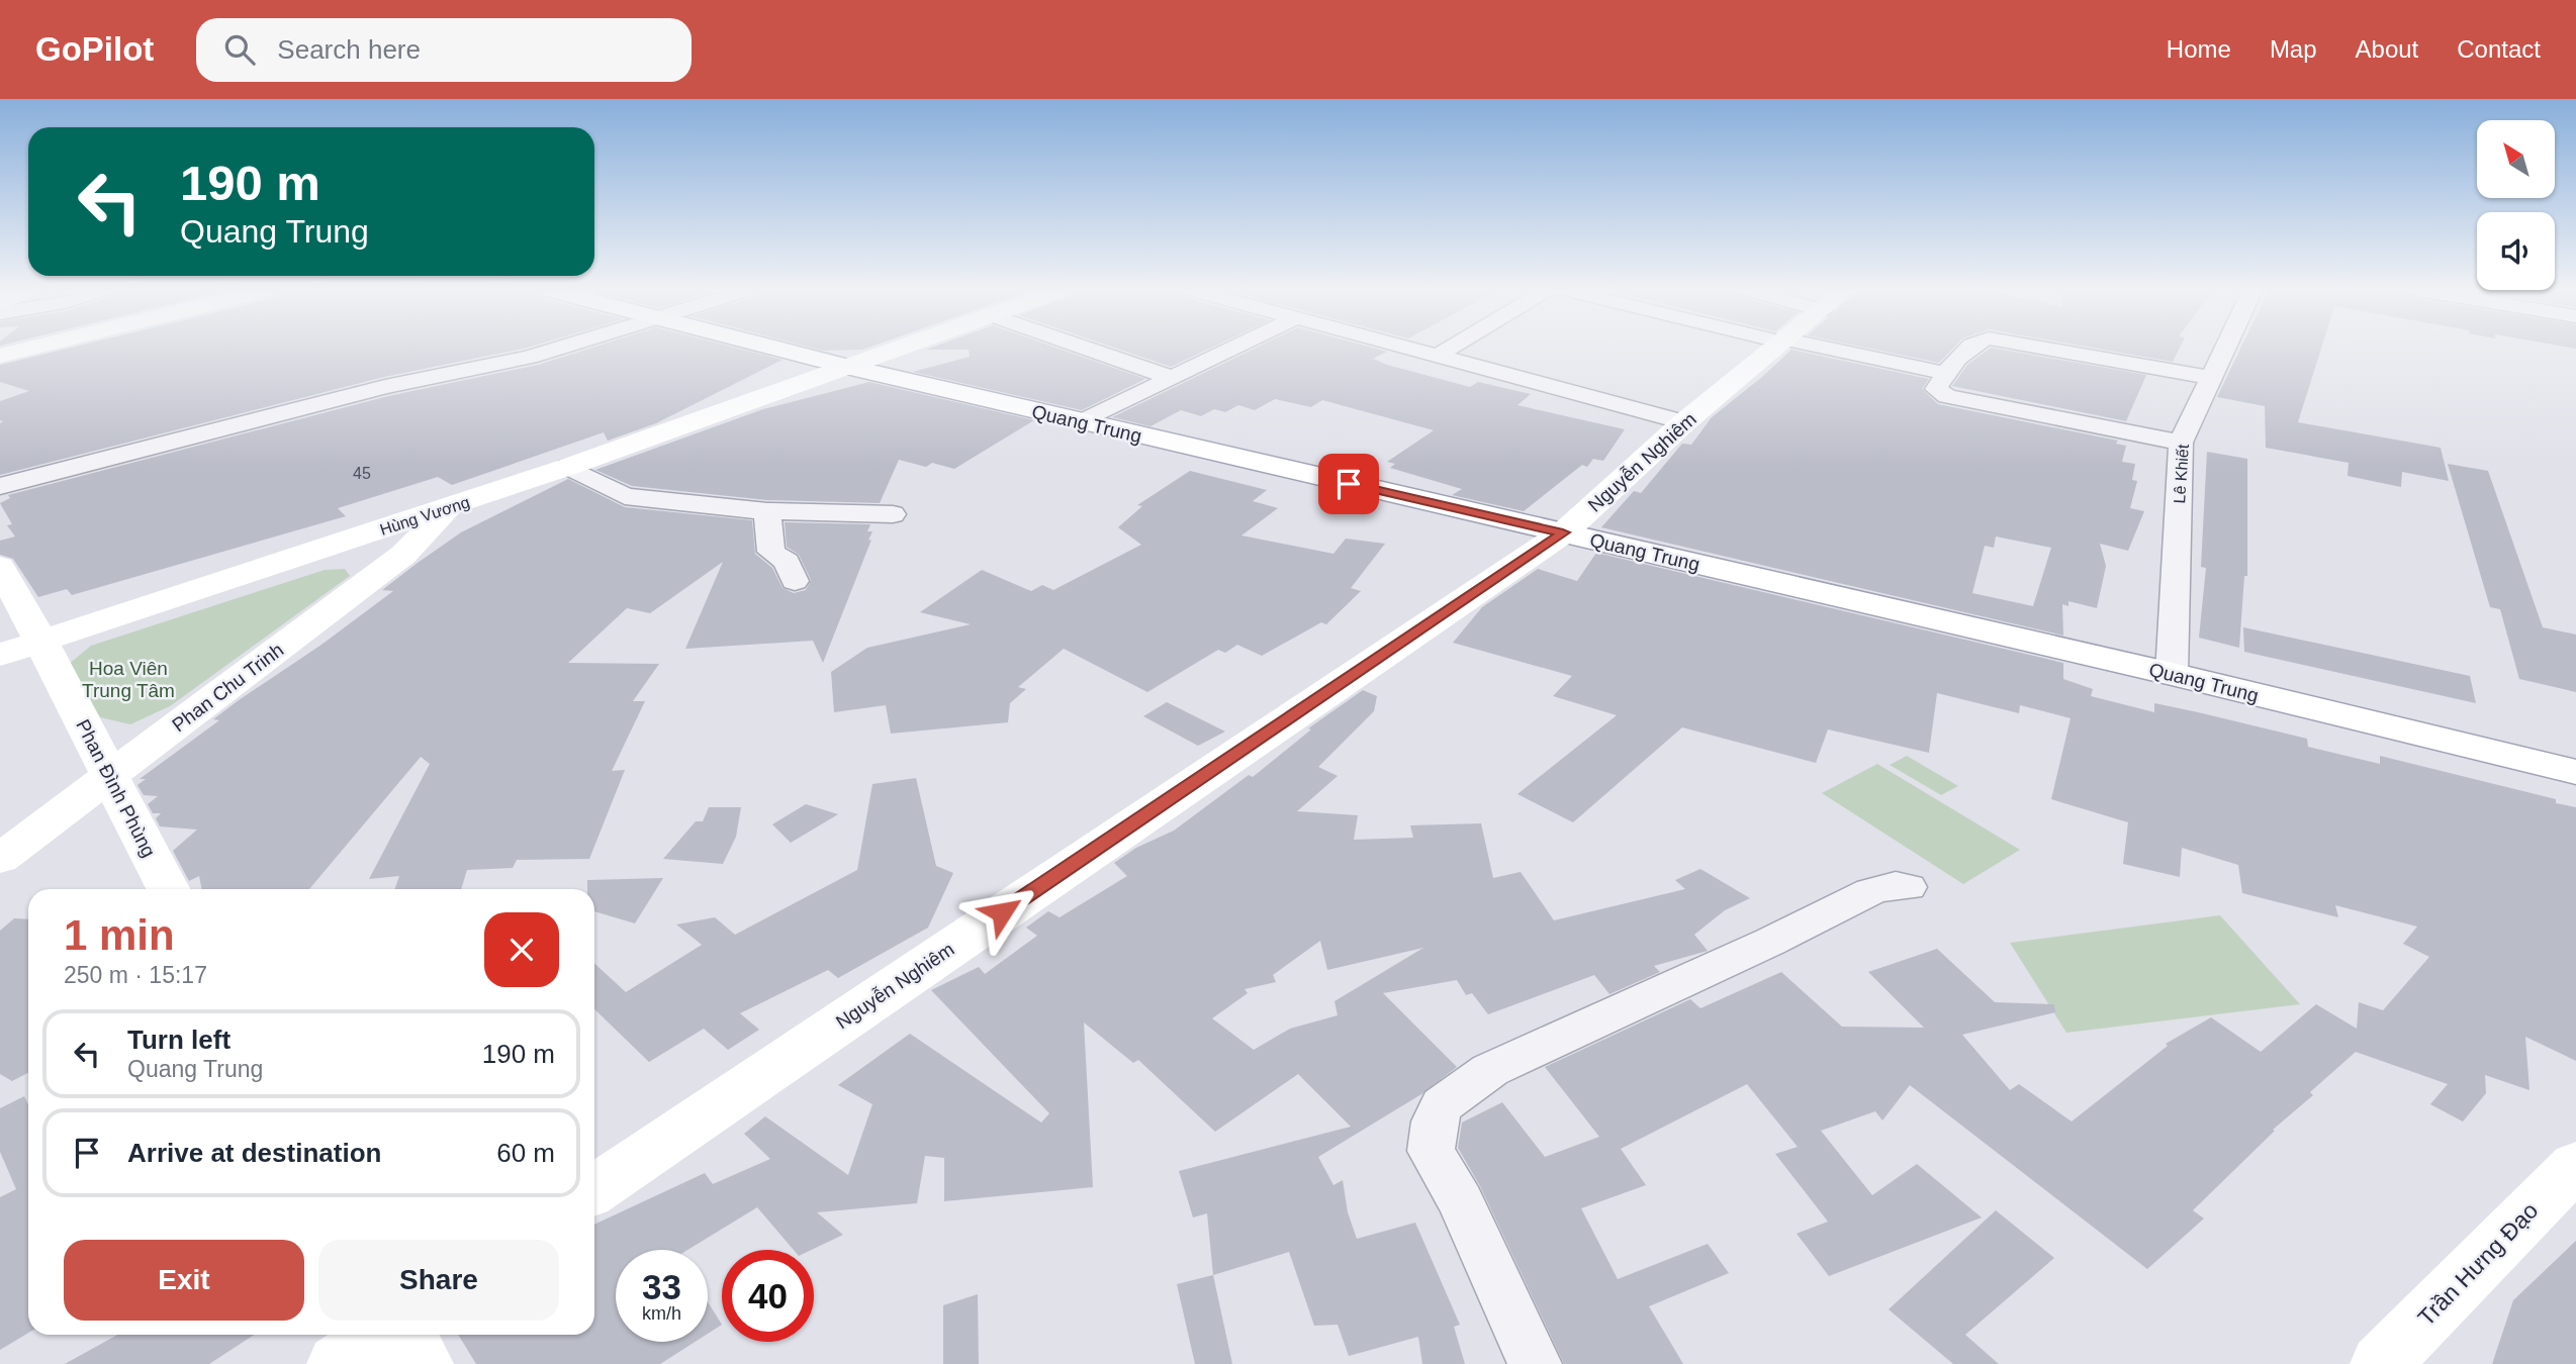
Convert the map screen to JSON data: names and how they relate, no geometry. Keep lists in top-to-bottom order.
{
  "streets": {
    "street": [
      "Quang Trung",
      "Nguyễn Nghiêm",
      "Lê Khiết",
      "Hùng Vương",
      "Phan Chu Trinh",
      "Phan Đình Phùng",
      "Trần Hưng Đạo"
    ]
  },
  "crossings": [
    ["Quang Trung", "Nguyễn Nghiêm"],
    ["Quang Trung", "Lê Khiết"],
    ["Quang Trung", "Hùng Vương"],
    ["Hùng Vương", "Phan Chu Trinh"],
    ["Hùng Vương", "Phan Đình Phùng"],
    ["Phan Chu Trinh", "Phan Đình Phùng"]
  ],
  "parks": ["Hoa Viên Trung Tâm"],
  "house_numbers": ["45"],
  "north": "top left",
  "page": {
    "header": "GoPilot",
    "search": "Search here",
    "nav": [
      "Home",
      "Map",
      "About",
      "Contact"
    ],
    "turn": ["190 m", "Quang Trung"],
    "heading": ["1 min", "250 m · 15:17"],
    "list": [
      {
        "name": "Turn left",
        "note": "Quang Trung",
        "value": "190 m"
      },
      {
        "name": "Arrive at destination",
        "value": "60 m"
      }
    ],
    "buttons": ["Exit", "Share"],
    "speed": "33 km/h",
    "limit": "40"
  }
}
